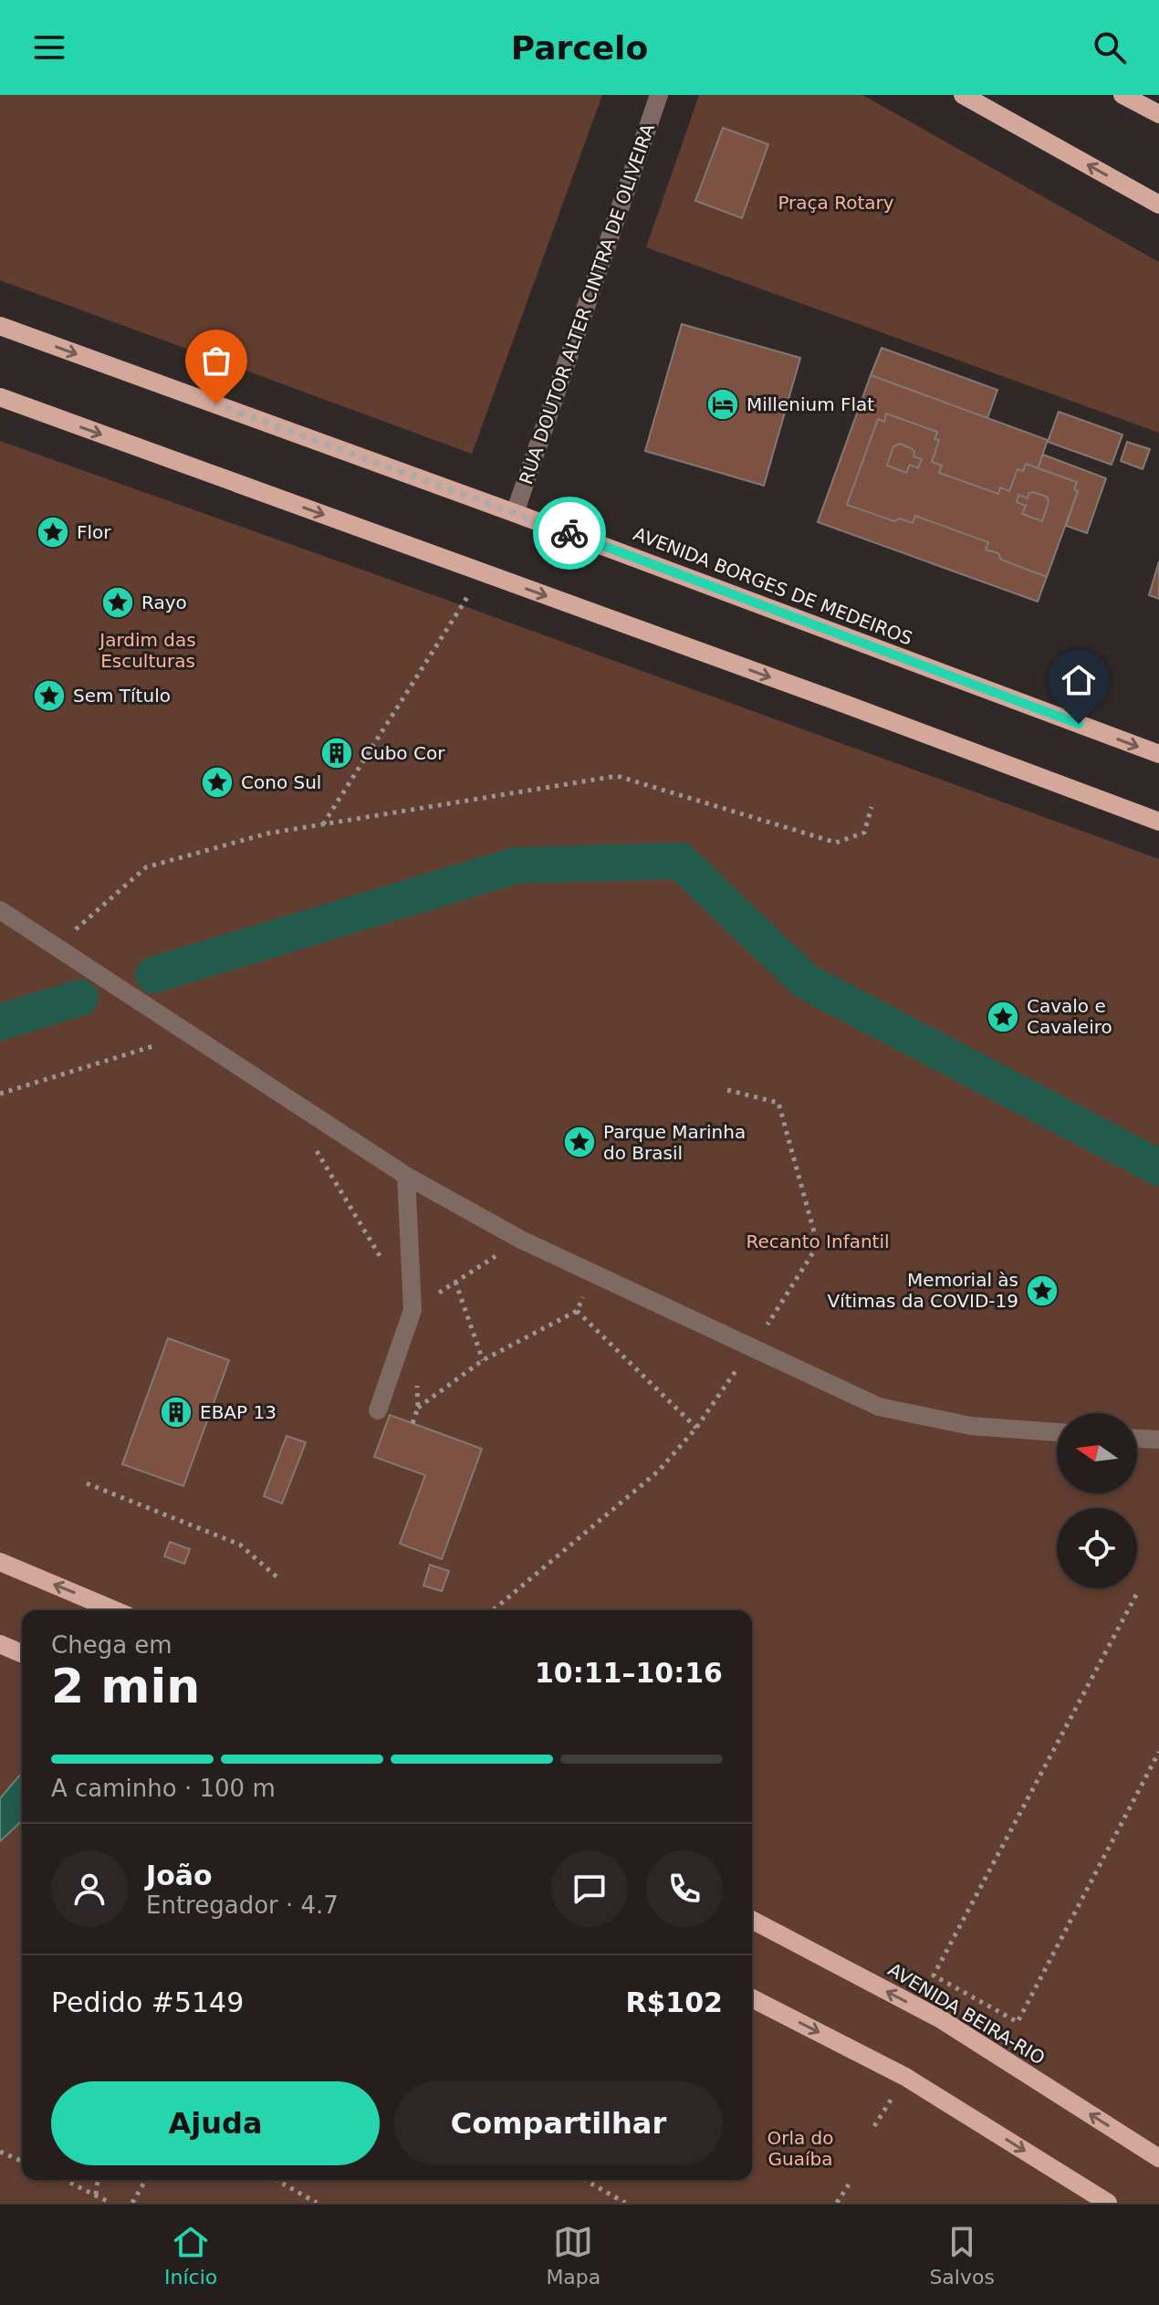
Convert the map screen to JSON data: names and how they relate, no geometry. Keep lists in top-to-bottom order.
{
  "streets": {
    "main road": ["AVENIDA BORGES DE MEDEIROS", "AVENIDA BEIRA-RIO"],
    "street": ["RUA DOUTOR ALTER CINTRA DE OLIVEIRA"]
  },
  "crossings": [
    ["RUA DOUTOR ALTER CINTRA DE OLIVEIRA", "AVENIDA BORGES DE MEDEIROS"]
  ],
  "parks": [
    "Praça Rotary",
    "Jardim das Esculturas",
    "Recanto Infantil",
    "Orla do Guaíba"
  ],
  "places": {
    "hotel": ["Millenium Flat"],
    "place": [
      "Flor",
      "Rayo",
      "Sem Título",
      "Cono Sul",
      "Cavalo e Cavaleiro",
      "Parque Marinha do Brasil",
      "Memorial às Vítimas da COVID-19"
    ],
    "building": ["Cubo Cor", "EBAP 13"]
  },
  "north": "left",
  "page": {
    "header": "Parcelo",
    "heading": ["2 min", "Chega em", "10:11–10:16"],
    "panel": [
      "João",
      "Entregador · 4.7",
      "Pedido #5149",
      "R$102"
    ],
    "bar": "A caminho · 100 m",
    "buttons": ["Ajuda", "Compartilhar"],
    "tabs": ["Início", "Mapa", "Salvos"]
  }
}
